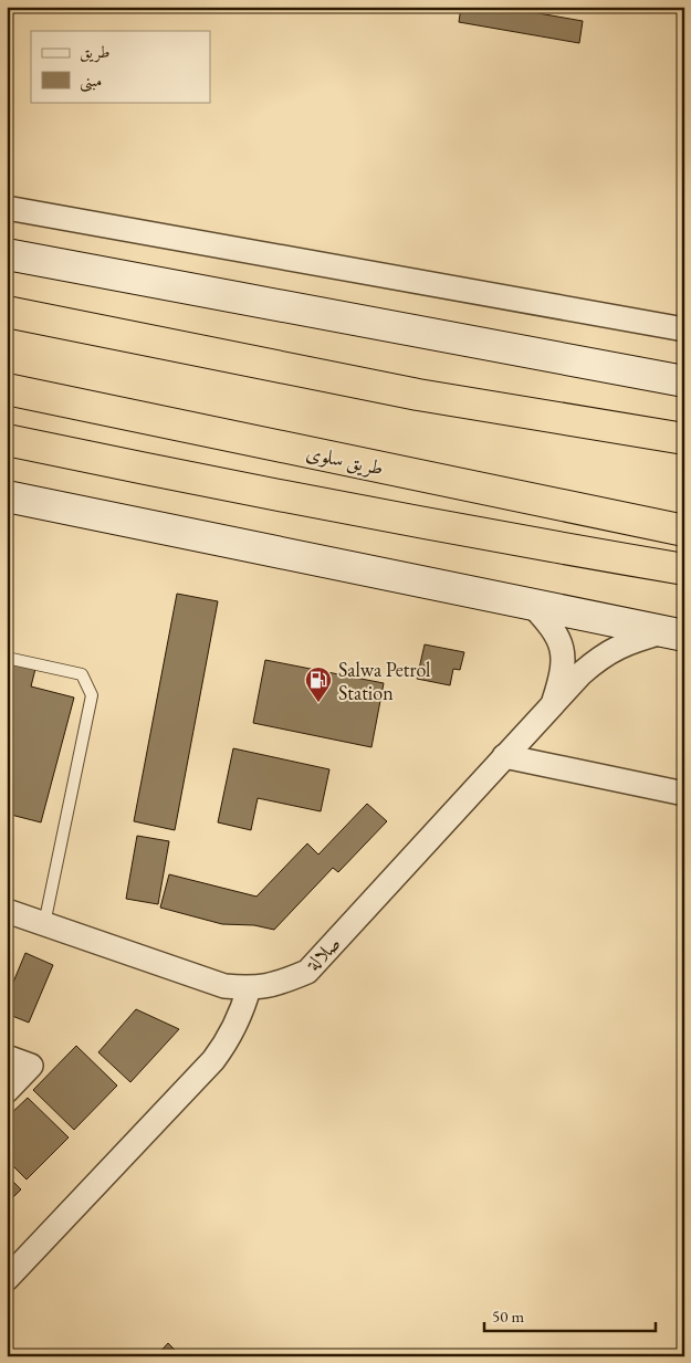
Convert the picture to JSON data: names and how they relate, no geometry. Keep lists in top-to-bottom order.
{
  "streets": {
    "highway": ["طريق سلوى"],
    "street": ["صلالة"]
  },
  "places": {
    "fuel station": ["Salwa Petrol Station"]
  },
  "legend": ["طريق", "مبنى"],
  "scale_bar": "50 m"
}
